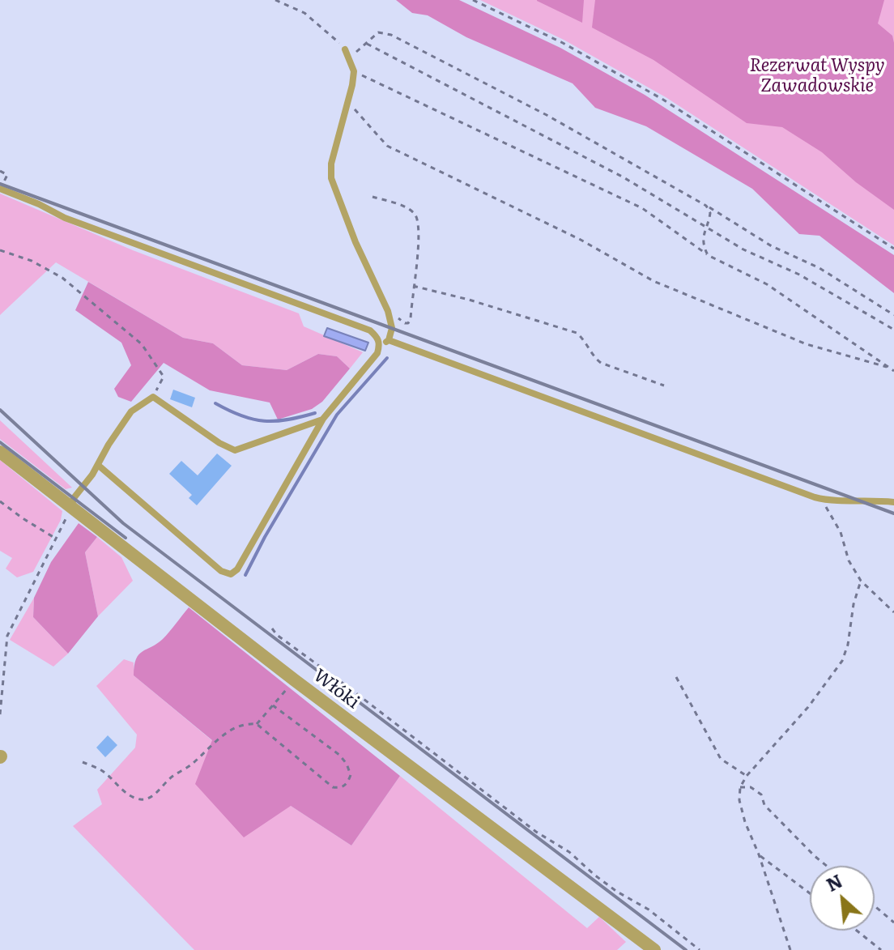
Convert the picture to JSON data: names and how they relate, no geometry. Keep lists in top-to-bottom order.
{
  "streets": {
    "street": ["Włóki"]
  },
  "parks": ["Rezerwat Wyspy Zawadowskie"],
  "north": "top left"
}
